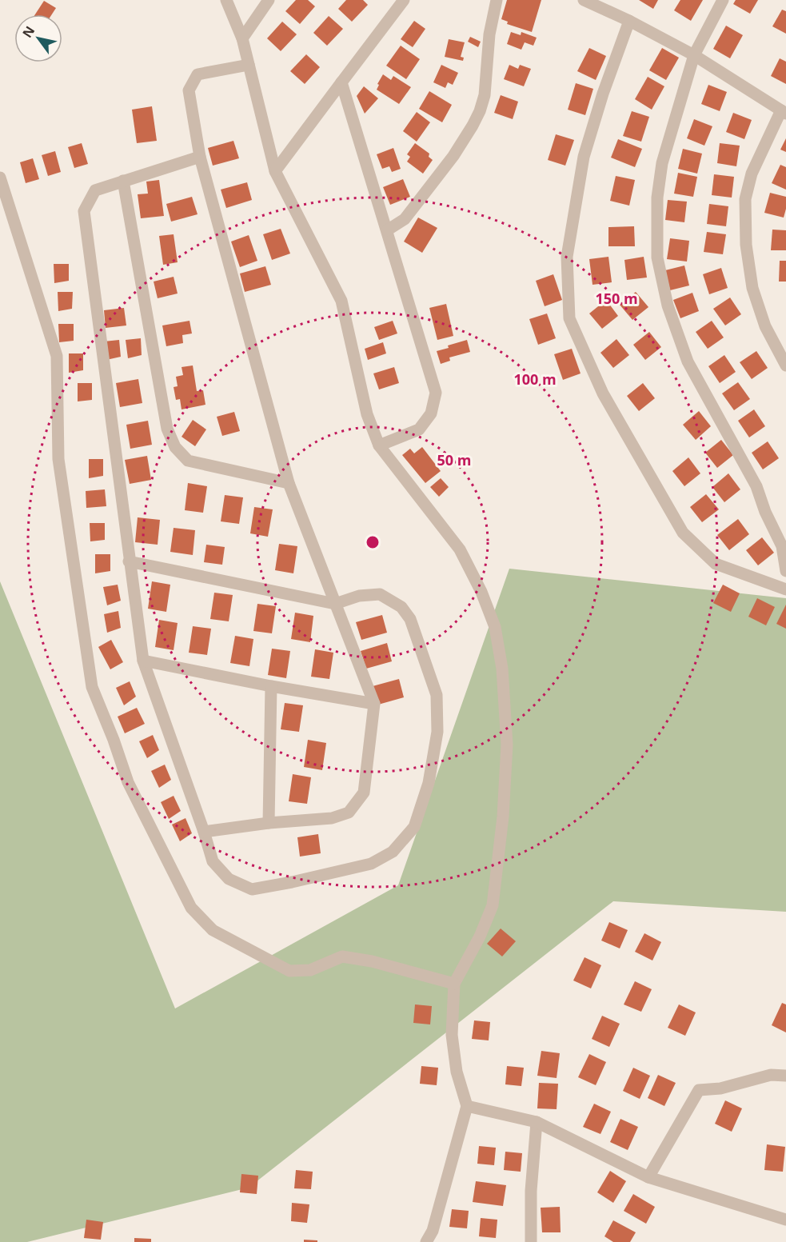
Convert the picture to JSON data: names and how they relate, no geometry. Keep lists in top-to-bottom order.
{
  "north": "top left",
  "rings": ["150 m", "100 m", "50 m"]
}
